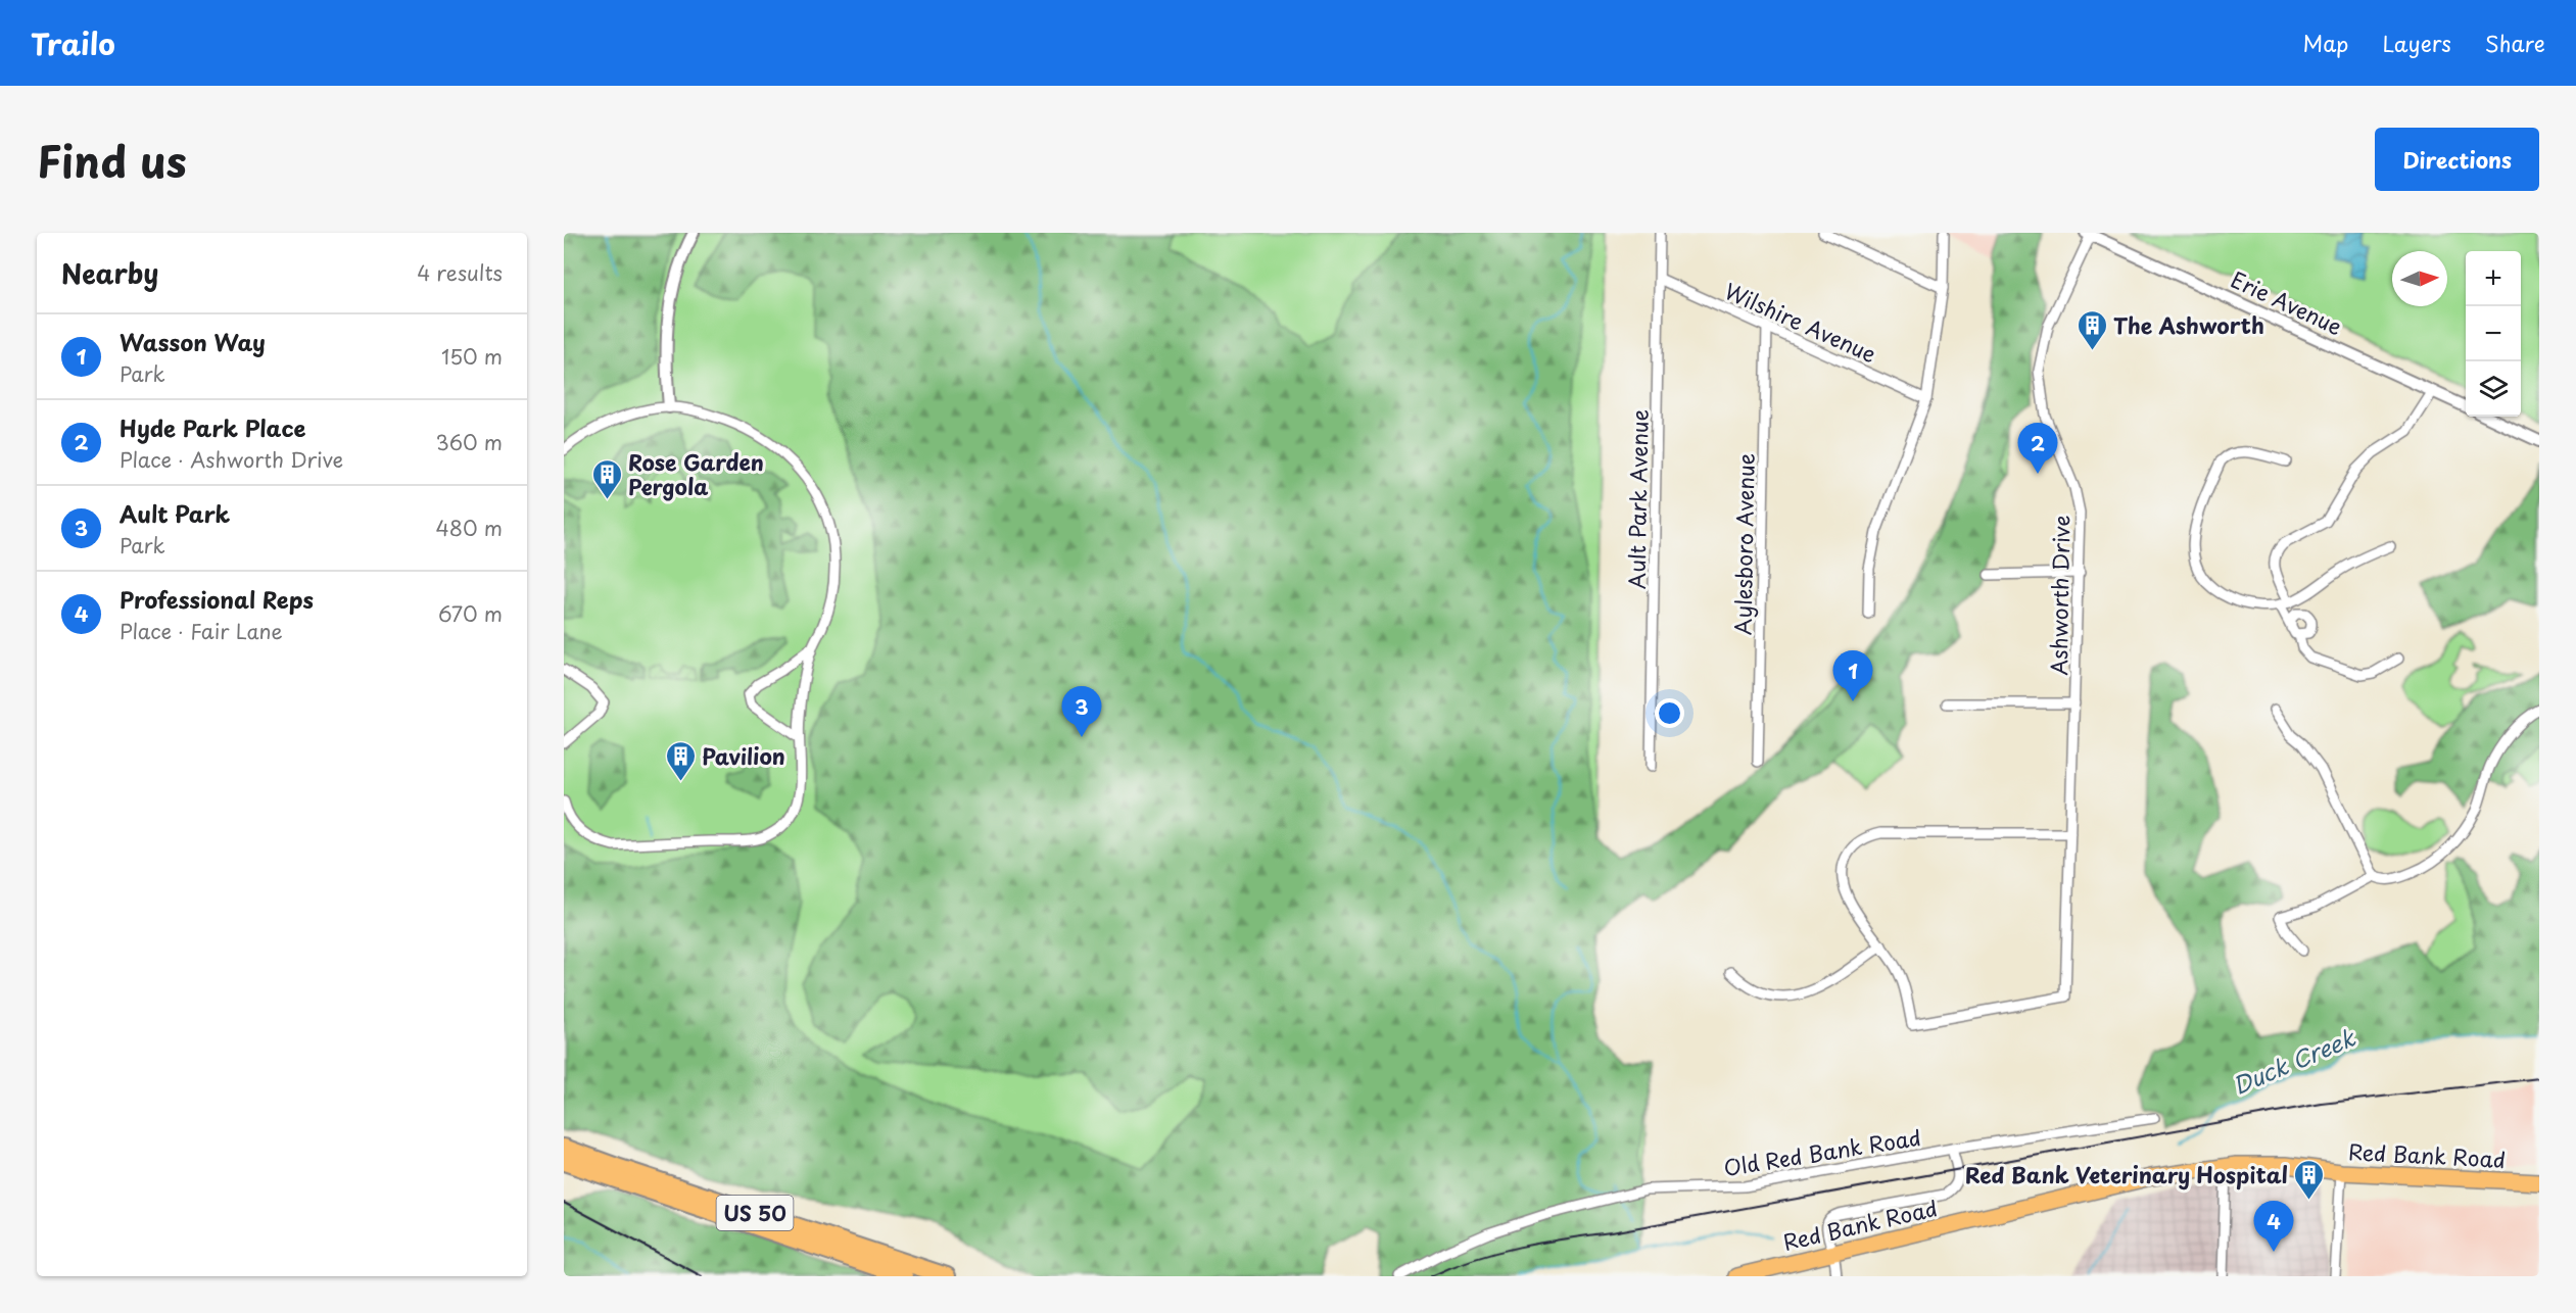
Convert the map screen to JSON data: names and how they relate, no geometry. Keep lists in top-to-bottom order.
{
  "streets": {
    "highway": ["Red Bank Road", "US 50"],
    "street": [
      "Erie Avenue",
      "Wilshire Avenue",
      "Ault Park Avenue",
      "Aylesboro Avenue",
      "Ashworth Drive",
      "Old Red Bank Road"
    ]
  },
  "crossings": [
    ["Erie Avenue", "Ashworth Drive"],
    ["Wilshire Avenue", "Ault Park Avenue"],
    ["Wilshire Avenue", "Aylesboro Avenue"]
  ],
  "water": ["Duck Creek"],
  "places": {
    "building": [
      "The Ashworth",
      "Rose Garden Pergola",
      "Pavilion",
      "Red Bank Veterinary Hospital"
    ]
  },
  "north": "right",
  "page": {
    "header": "Trailo",
    "nav": ["Map", "Layers", "Share"],
    "title": "Find us",
    "buttons": "Directions",
    "heading": ["Nearby", "4 results"],
    "map_buttons": ["+", "−"],
    "list": [
      {
        "mark": "1",
        "name": "Wasson Way",
        "note": "Park",
        "value": "150 m"
      },
      {
        "mark": "2",
        "name": "Hyde Park Place",
        "note": "Place · Ashworth Drive",
        "value": "360 m"
      },
      {
        "mark": "3",
        "name": "Ault Park",
        "note": "Park",
        "value": "480 m"
      },
      {
        "mark": "4",
        "name": "Professional Reps",
        "note": "Place · Fair Lane",
        "value": "670 m"
      }
    ],
    "pins": [
      "2",
      "1",
      "3",
      "4"
    ]
  }
}
